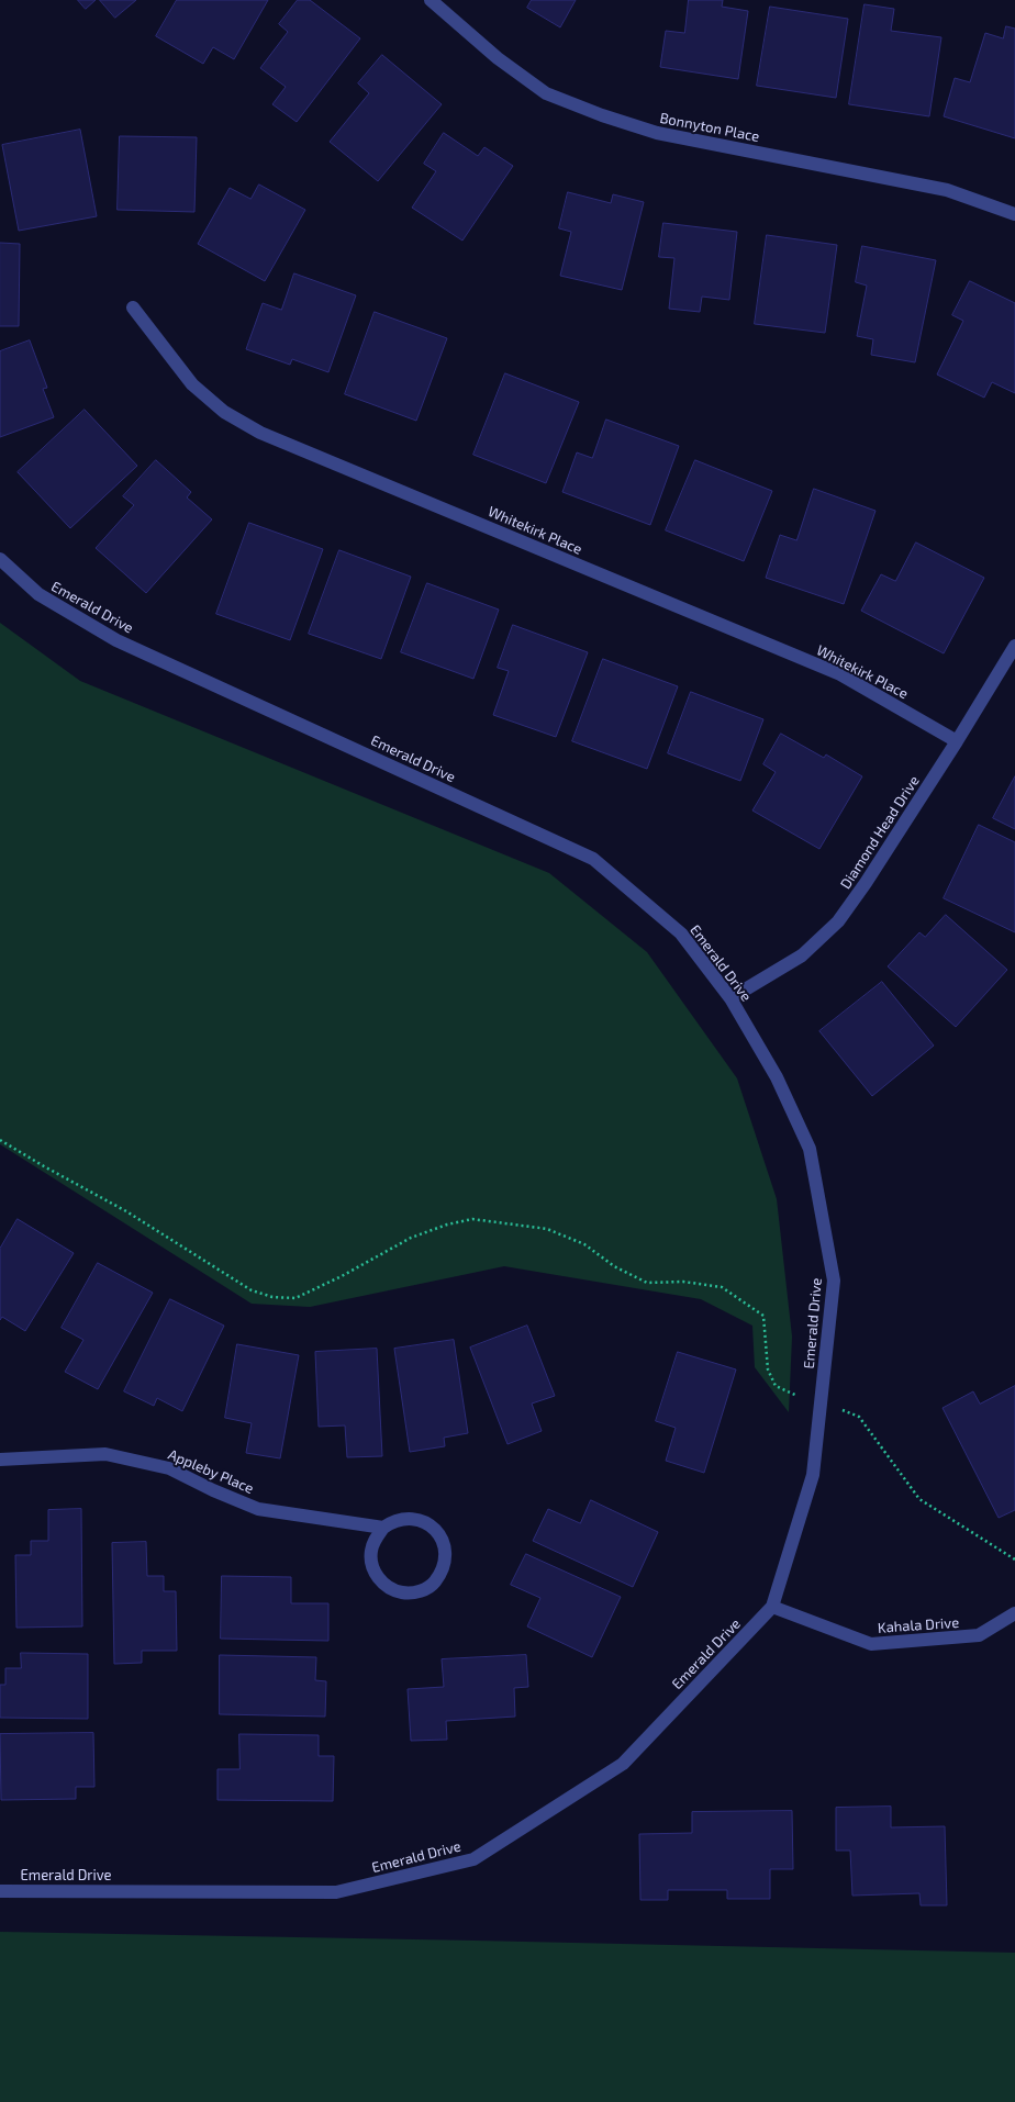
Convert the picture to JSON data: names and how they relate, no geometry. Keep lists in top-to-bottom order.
{
  "streets": {
    "street": [
      "Bonnyton Place",
      "Whitekirk Place",
      "Emerald Drive",
      "Diamond Head Drive",
      "Appleby Place",
      "Kahala Drive"
    ]
  },
  "crossings": [
    ["Whitekirk Place", "Diamond Head Drive"],
    ["Emerald Drive", "Diamond Head Drive"],
    ["Emerald Drive", "Kahala Drive"]
  ]
}
